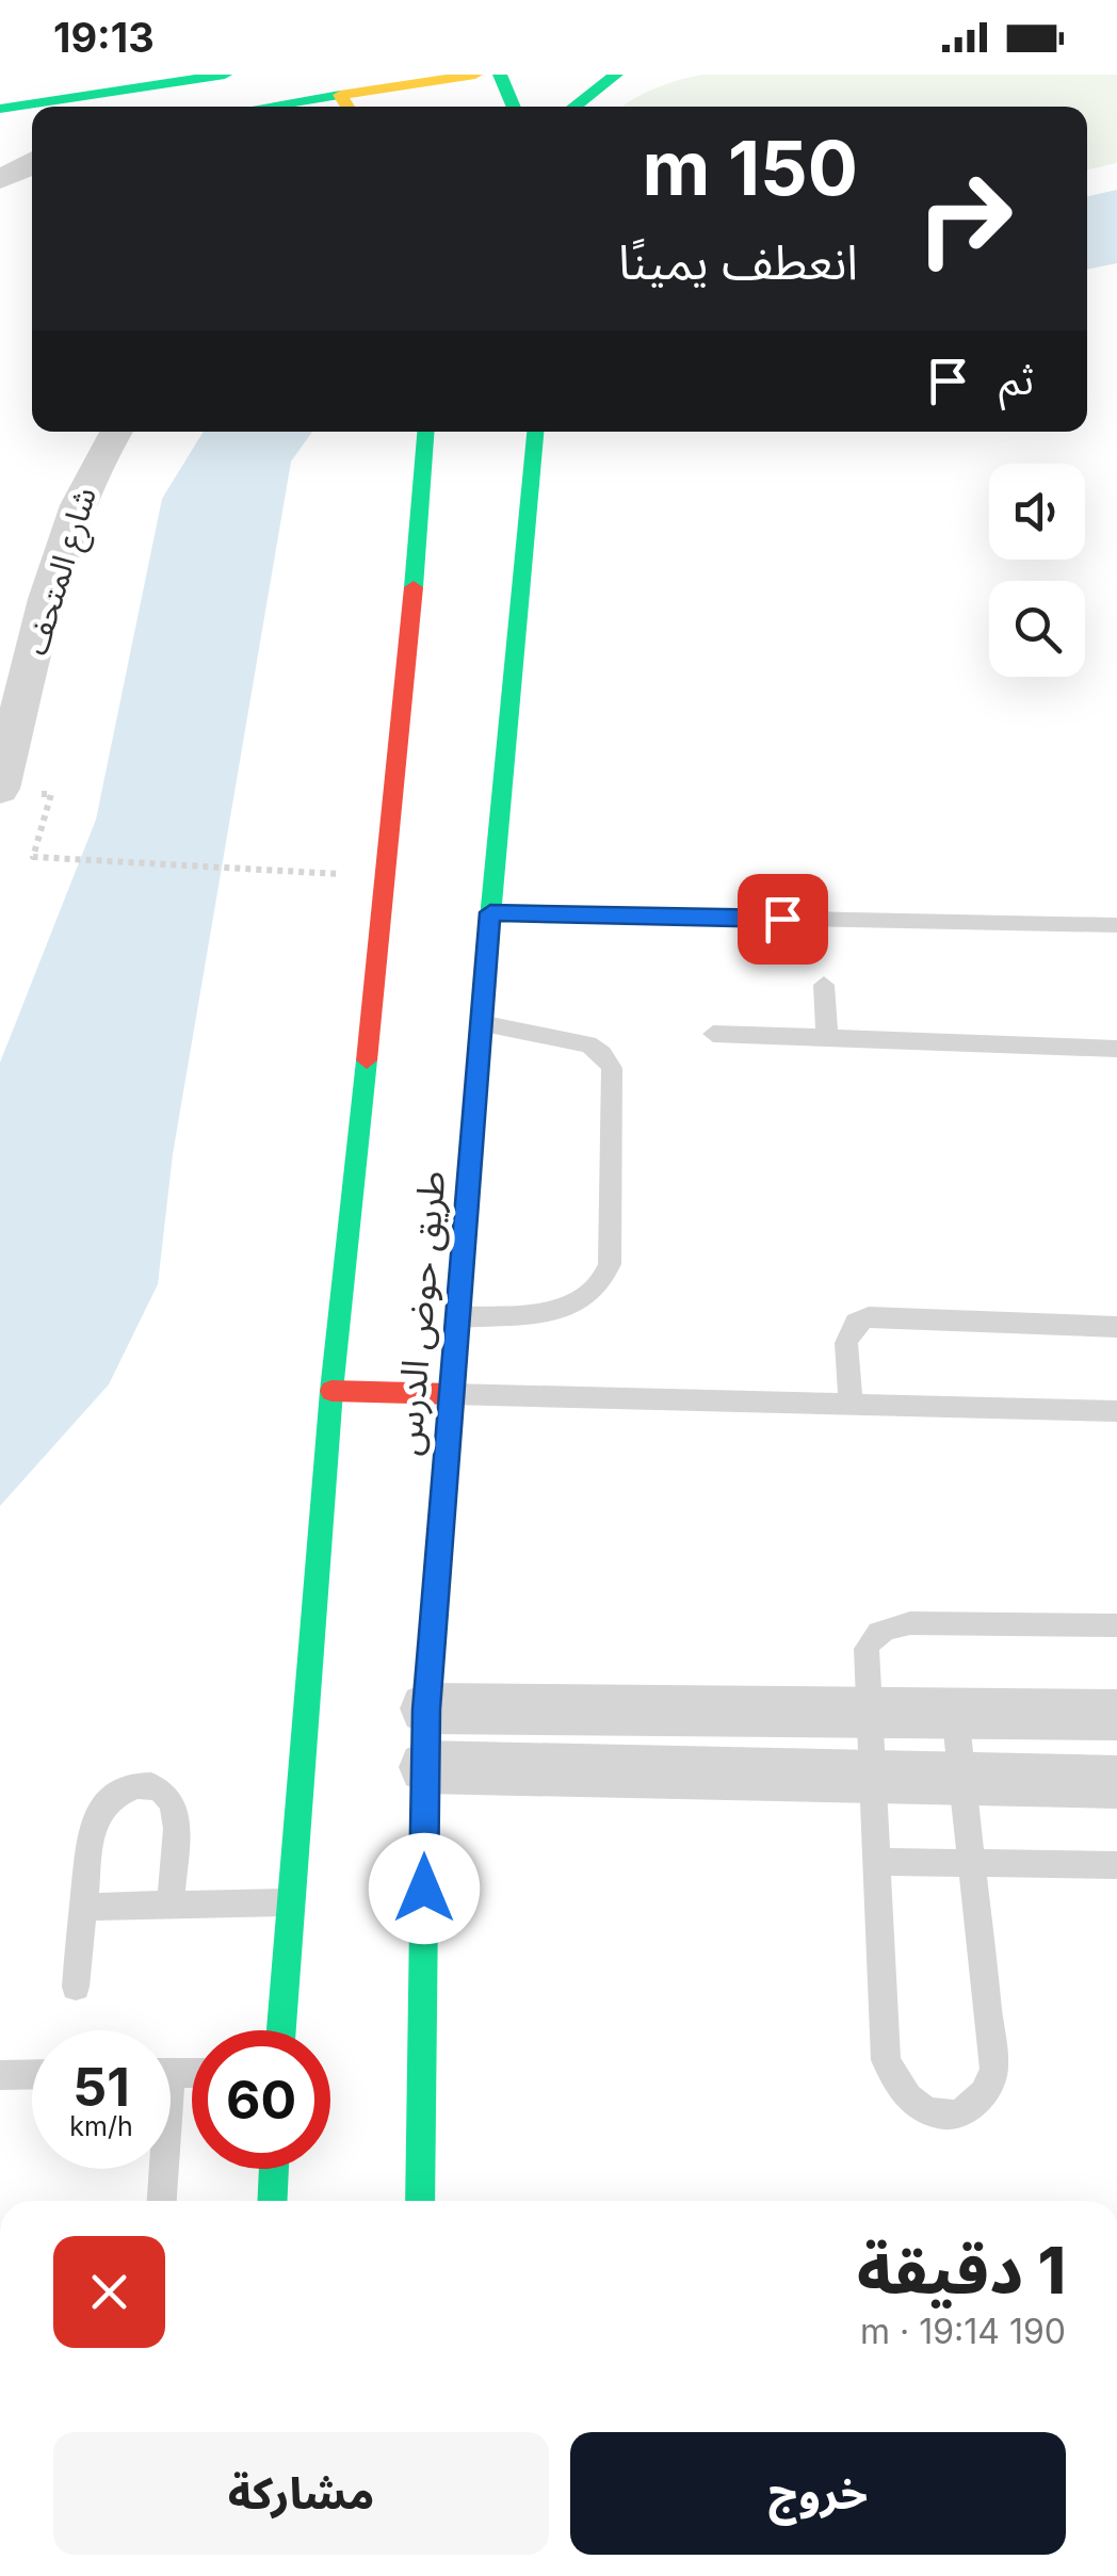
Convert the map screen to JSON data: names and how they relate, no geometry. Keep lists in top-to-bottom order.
{
  "streets": {
    "main road": ["طريق حوض الدرس"],
    "street": ["شارع المتحف"]
  },
  "page": {
    "status": "19:13",
    "turn": ["150 m", "انعطف يمينًا"],
    "then": "ثم",
    "speed": "51 km/h",
    "limit": "60",
    "heading": ["1 دقيقة", "190 m · 19:14"],
    "buttons": ["خروج", "مشاركة"]
  }
}
